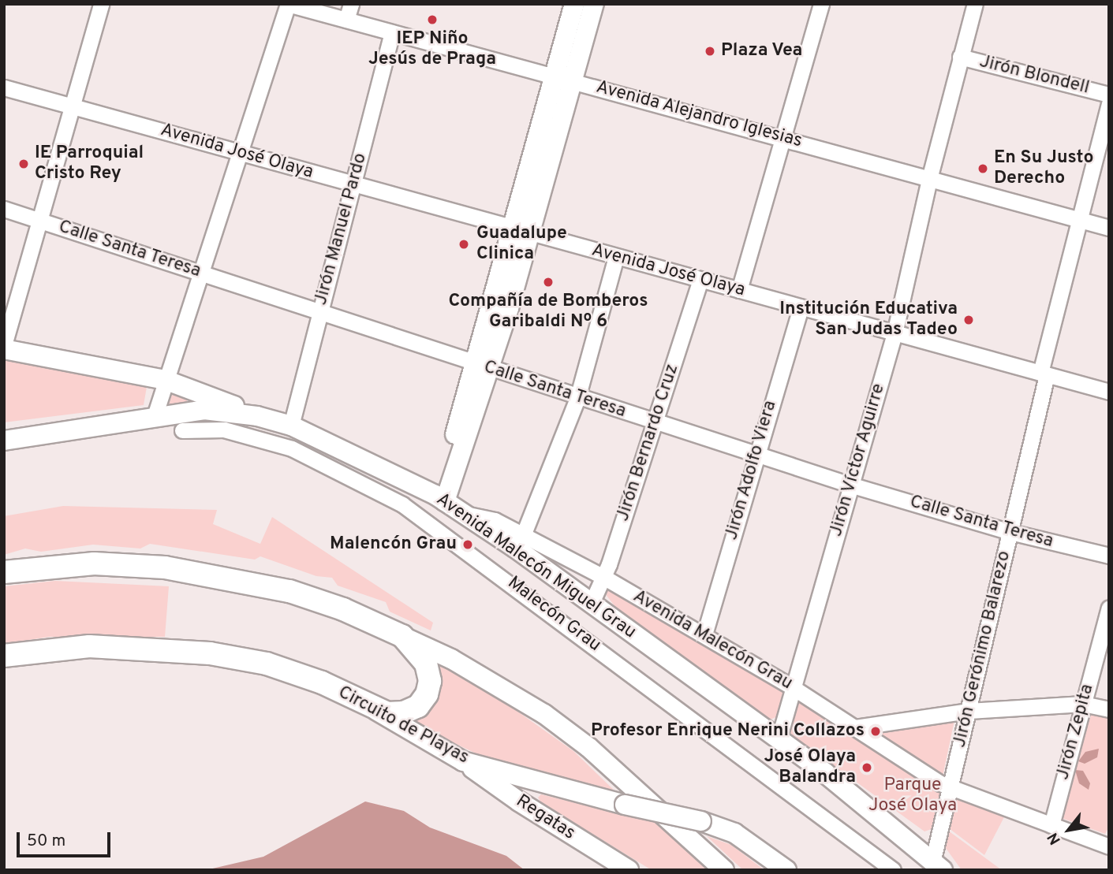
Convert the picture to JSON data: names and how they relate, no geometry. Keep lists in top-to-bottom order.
{
  "streets": {
    "highway": ["Circuito de Playas"],
    "main road": ["Avenida Malecón Miguel Grau", "Regatas"],
    "street": [
      "Jirón Blondell",
      "Avenida Alejandro Iglesias",
      "Avenida José Olaya",
      "Jirón Manuel Pardo",
      "Calle Santa Teresa",
      "Jirón Bernardo Cruz",
      "Jirón Víctor Aguirre",
      "Jirón Adolfo Viera",
      "Malecón Grau",
      "Avenida Malecón Grau",
      "Jirón Gerónimo Balarezo",
      "Jirón Zepita"
    ]
  },
  "crossings": [
    ["Jirón Blondell", "Jirón Víctor Aguirre"],
    ["Avenida Alejandro Iglesias", "Jirón Manuel Pardo"],
    ["Avenida Alejandro Iglesias", "Jirón Víctor Aguirre"],
    ["Avenida Alejandro Iglesias", "Jirón Gerónimo Balarezo"],
    ["Avenida José Olaya", "Jirón Manuel Pardo"],
    ["Avenida José Olaya", "Jirón Bernardo Cruz"],
    ["Avenida José Olaya", "Jirón Víctor Aguirre"],
    ["Avenida José Olaya", "Jirón Adolfo Viera"],
    ["Avenida José Olaya", "Jirón Gerónimo Balarezo"],
    ["Jirón Manuel Pardo", "Calle Santa Teresa"],
    ["Jirón Manuel Pardo", "Avenida Malecón Miguel Grau"],
    ["Calle Santa Teresa", "Jirón Bernardo Cruz"],
    ["Calle Santa Teresa", "Jirón Víctor Aguirre"],
    ["Calle Santa Teresa", "Jirón Adolfo Viera"],
    ["Calle Santa Teresa", "Jirón Gerónimo Balarezo"],
    ["Jirón Bernardo Cruz", "Avenida Malecón Miguel Grau"],
    ["Jirón Bernardo Cruz", "Avenida Malecón Grau"],
    ["Jirón Víctor Aguirre", "Avenida Malecón Miguel Grau"],
    ["Jirón Víctor Aguirre", "Avenida Malecón Grau"],
    ["Jirón Adolfo Viera", "Avenida Malecón Grau"],
    ["Avenida Malecón Miguel Grau", "Avenida Malecón Grau"],
    ["Avenida Malecón Miguel Grau", "Jirón Gerónimo Balarezo"],
    ["Avenida Malecón Grau", "Jirón Gerónimo Balarezo"],
    ["Avenida Malecón Grau", "Jirón Zepita"],
    ["Circuito de Playas", "Regatas"]
  ],
  "parks": ["Parque José Olaya"],
  "places": [
    "IEP Niño Jesús de Praga",
    "Plaza Vea",
    "IE Parroquial Cristo Rey",
    "En Su Justo Derecho",
    "Guadalupe Clinica",
    "Compañía de Bomberos Garibaldi Nº 6",
    "Institución Educativa San Judas Tadeo",
    "Malencón Grau",
    "Profesor Enrique Nerini Collazos",
    "José Olaya Balandra"
  ],
  "scale_bar": "50 m",
  "north": "bottom left"
}
